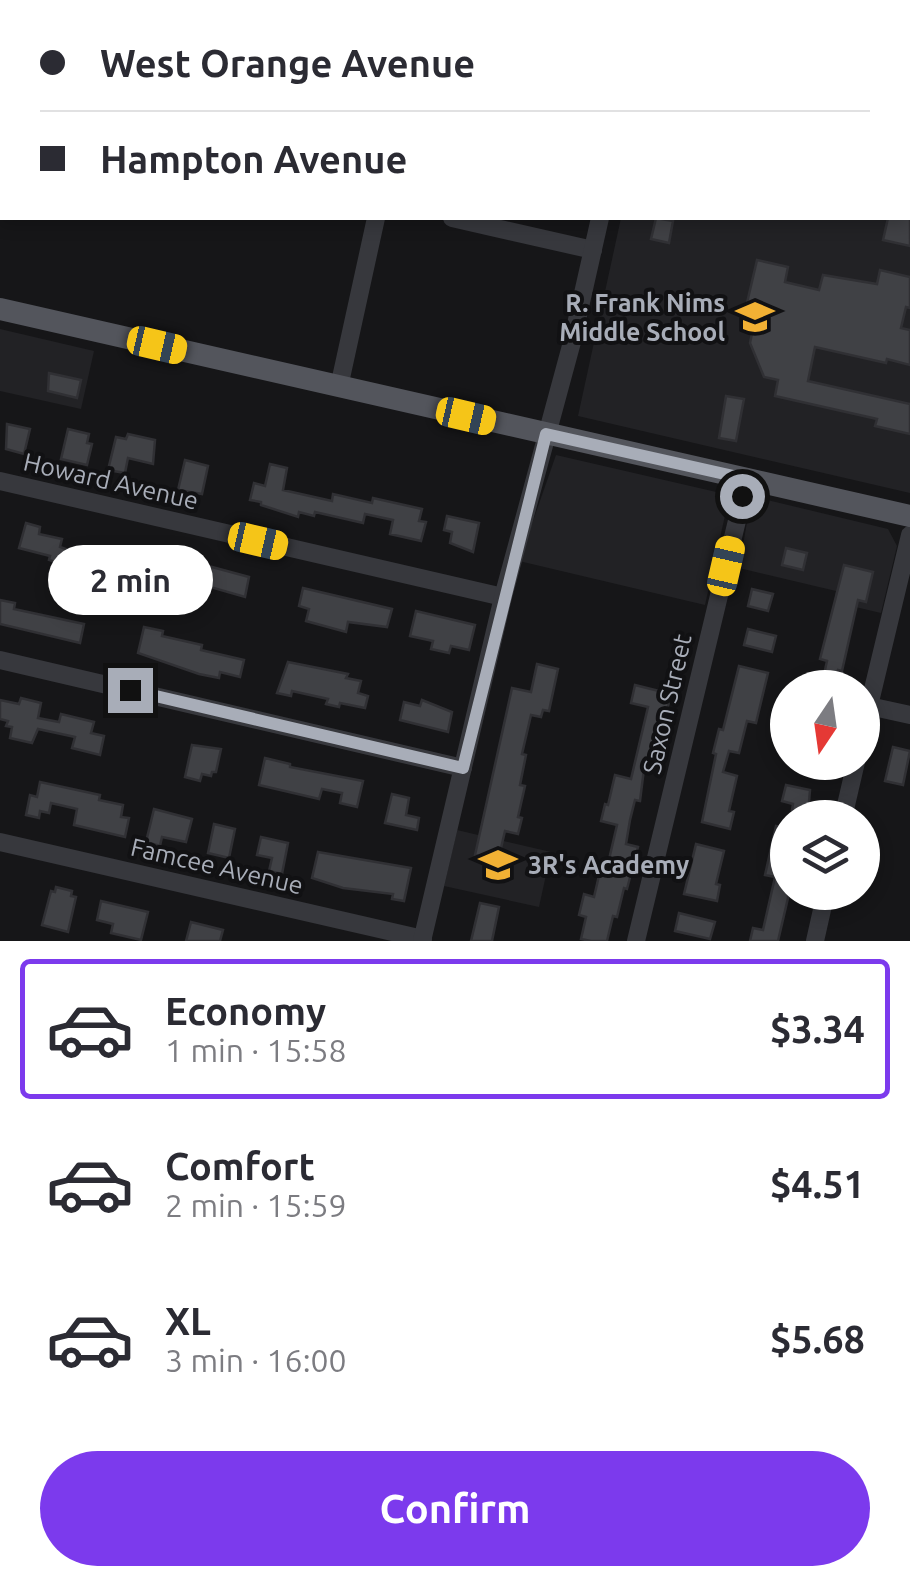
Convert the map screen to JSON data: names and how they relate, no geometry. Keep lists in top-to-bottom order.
{
  "streets": {
    "street": ["Howard Avenue", "Saxon Street", "Famcee Avenue"]
  },
  "places": {
    "school or university": ["R. Frank Nims Middle School", "3R's Academy"]
  },
  "north": "bottom",
  "page": {
    "banner": ["West Orange Avenue", "Hampton Avenue"],
    "bubble": "2 min",
    "list": [
      {
        "name": "Economy",
        "note": "1 min · 15:58",
        "value": "$3.34"
      },
      {
        "name": "Comfort",
        "note": "2 min · 15:59",
        "value": "$4.51"
      },
      {
        "name": "XL",
        "note": "3 min · 16:00",
        "value": "$5.68"
      }
    ],
    "buttons": "Confirm"
  }
}
